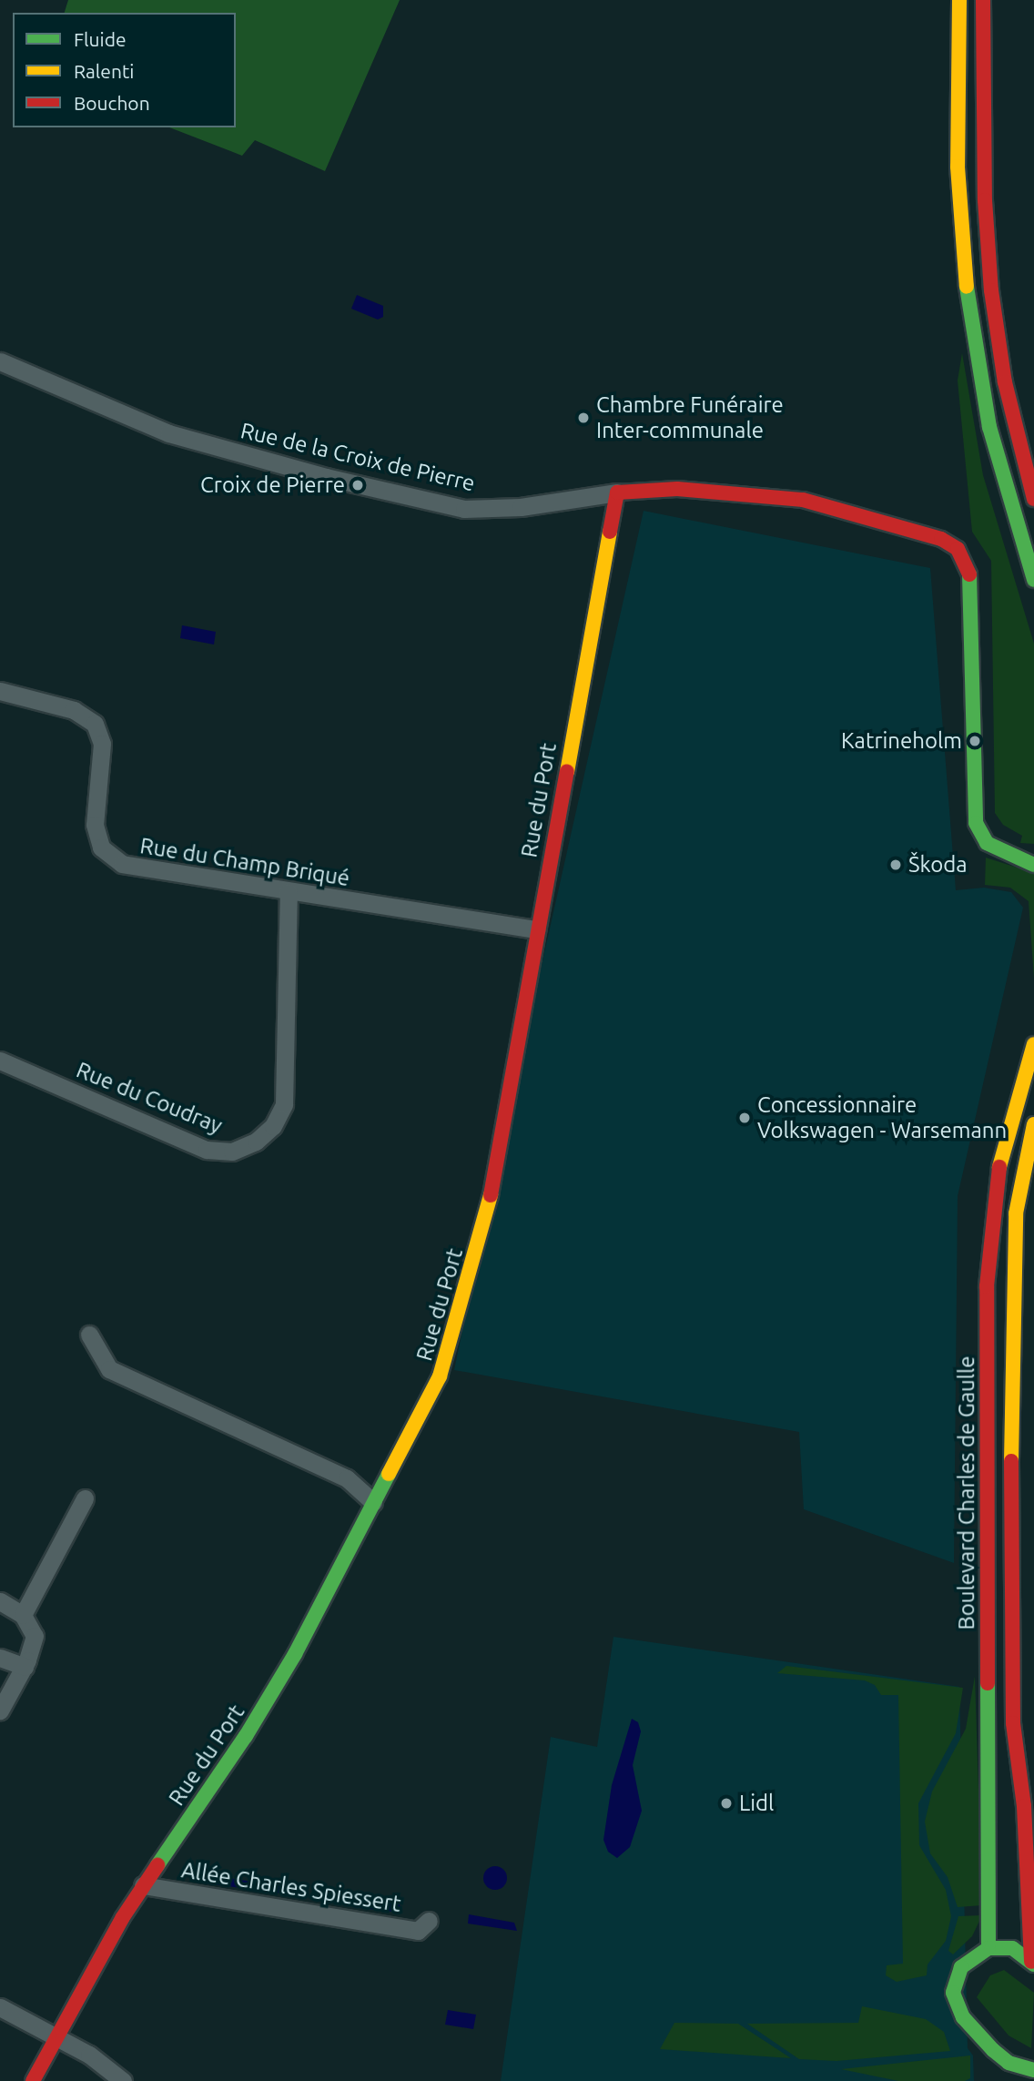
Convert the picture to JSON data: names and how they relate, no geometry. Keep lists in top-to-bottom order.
{
  "streets": {
    "main road": ["Rue de la Croix de Pierre", "Rue du Port", "Boulevard Charles de Gaulle"],
    "street": ["Rue du Champ Briqué", "Rue du Coudray", "Allée Charles Spiessert"]
  },
  "crossings": [
    ["Rue de la Croix de Pierre", "Rue du Port"],
    ["Rue du Port", "Rue du Champ Briqué"],
    ["Rue du Port", "Allée Charles Spiessert"],
    ["Rue du Champ Briqué", "Rue du Coudray"]
  ],
  "places": [
    "Chambre Funéraire Inter-communale",
    "Croix de Pierre",
    "Katrineholm",
    "Škoda",
    "Concessionnaire Volkswagen - Warsemann",
    "Lidl"
  ],
  "legend": ["Fluide", "Ralenti", "Bouchon"]
}
